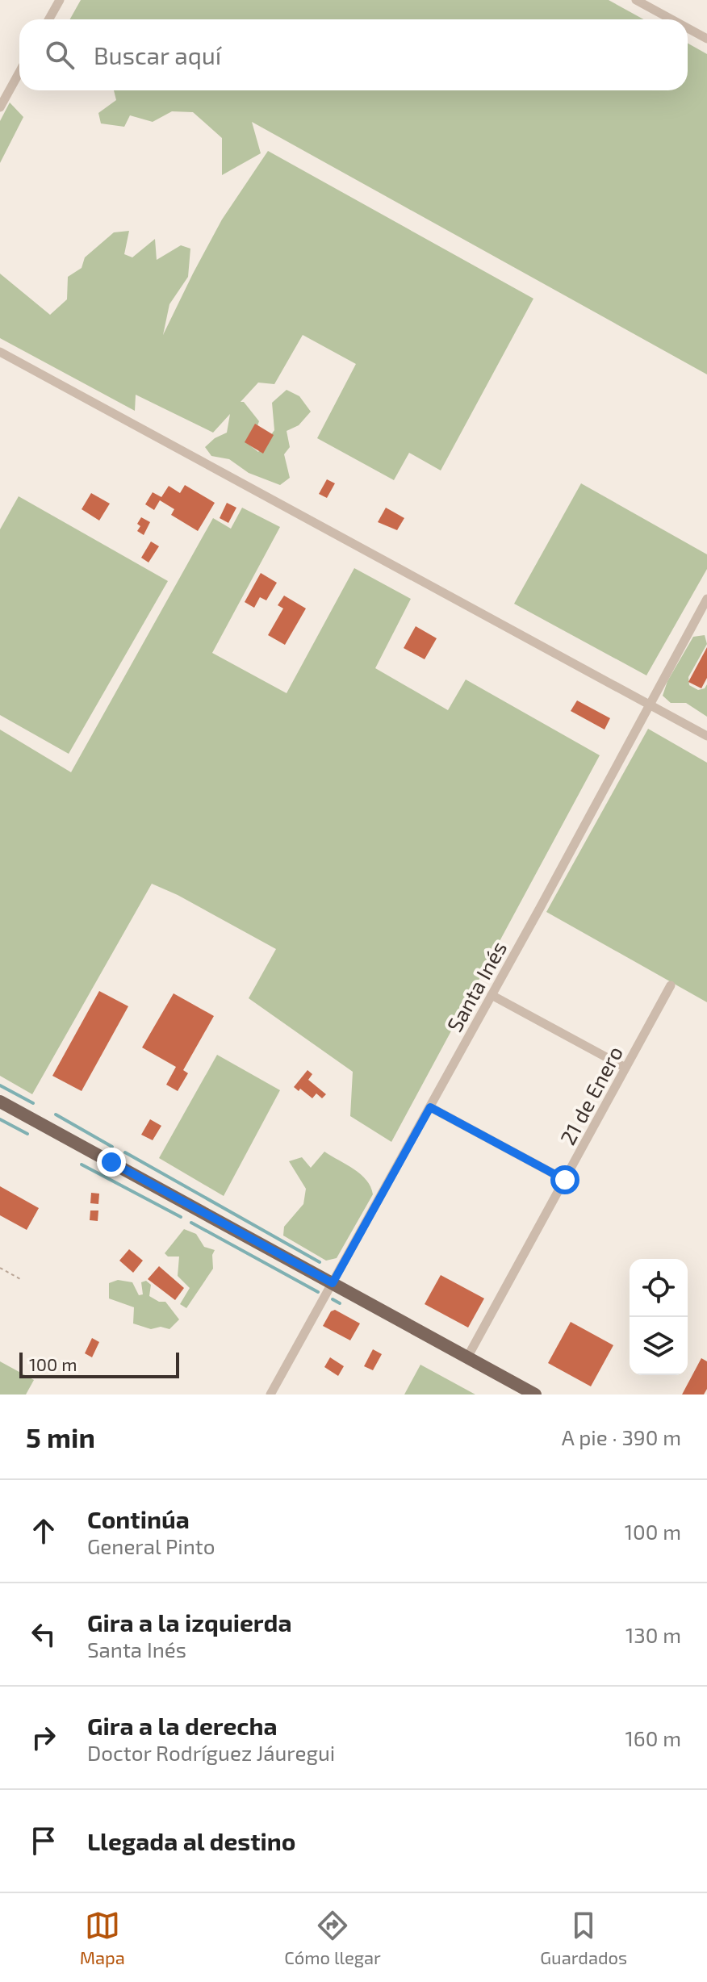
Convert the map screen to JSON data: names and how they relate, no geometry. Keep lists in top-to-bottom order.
{
  "streets": {
    "street": ["Santa Inés", "21 de Enero"]
  },
  "scale_bar": "100 m",
  "page": {
    "search": "Buscar aquí",
    "scale": "100 m",
    "heading": ["5 min", "A pie · 390 m"],
    "list": [
      ["Continúa", "General Pinto", "100 m"],
      ["Gira a la izquierda", "Santa Inés", "130 m"],
      ["Gira a la derecha", "Doctor Rodríguez Jáuregui", "160 m"],
      "Llegada al destino"
    ],
    "nav": ["Mapa", "Cómo llegar", "Guardados"]
  }
}
